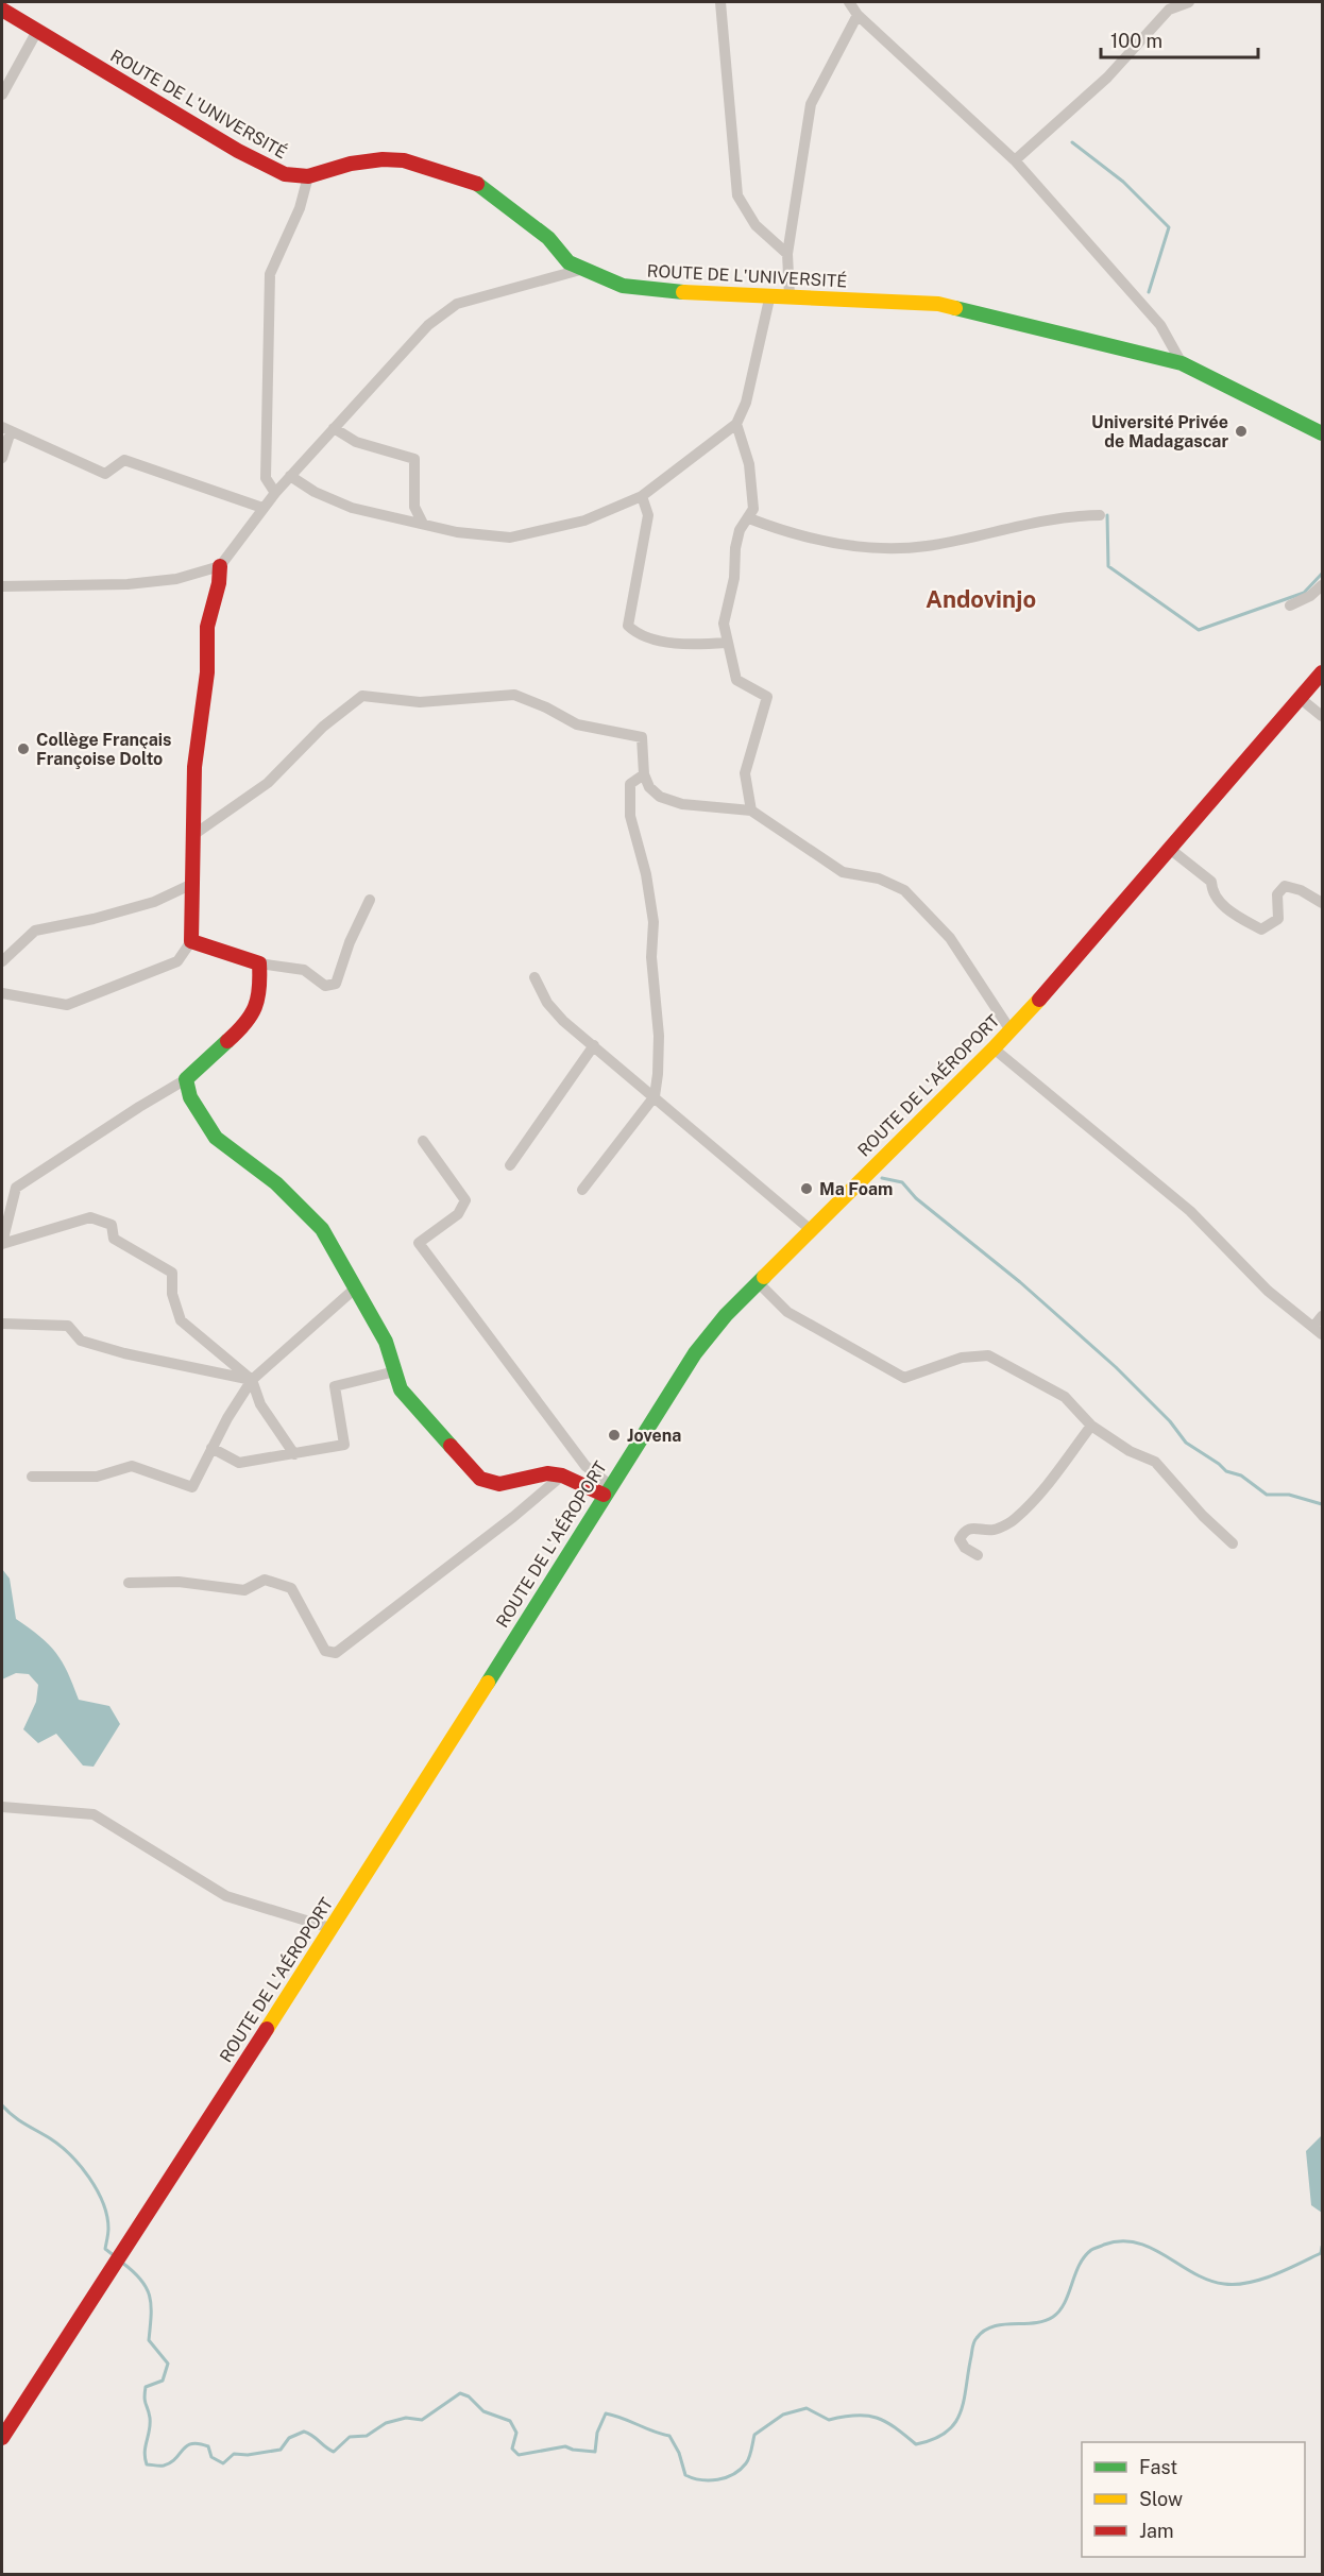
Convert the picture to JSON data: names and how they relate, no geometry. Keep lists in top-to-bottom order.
{
  "streets": {
    "street": ["ROUTE DE L'UNIVERSITÉ", "ROUTE DE L'AÉROPORT"]
  },
  "districts": ["Andovinjo"],
  "places": [
    "Université Privée de Madagascar",
    "Collège Français Françoise Dolto",
    "Ma Foam",
    "Jovena"
  ],
  "legend": ["Fast", "Slow", "Jam"],
  "scale_bar": "100 m"
}
